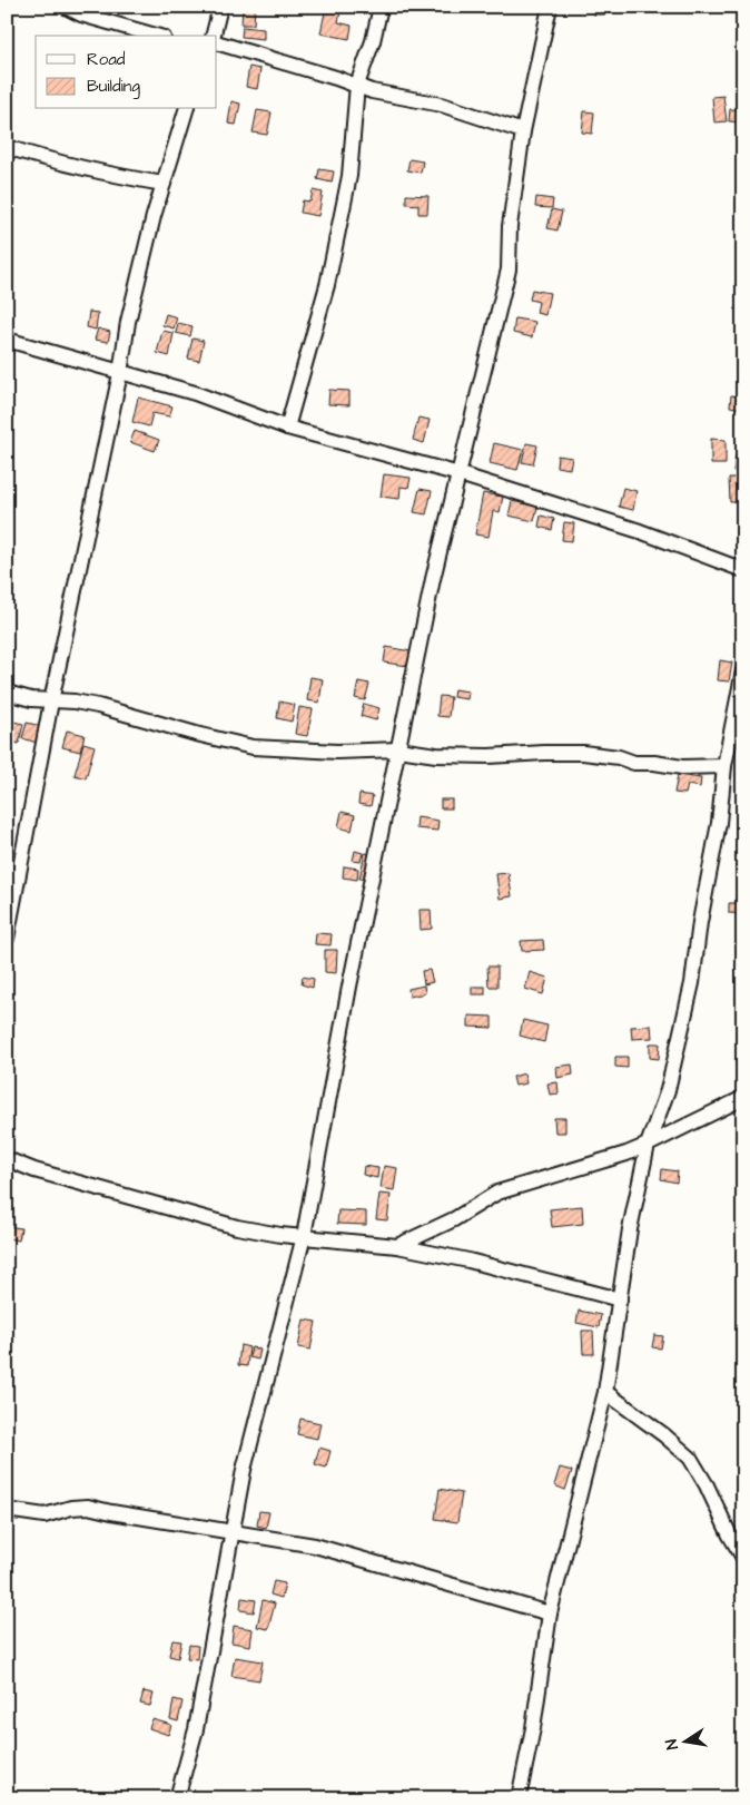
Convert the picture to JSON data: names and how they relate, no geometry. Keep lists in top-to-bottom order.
{
  "legend": ["Road", "Building"],
  "north": "left"
}
